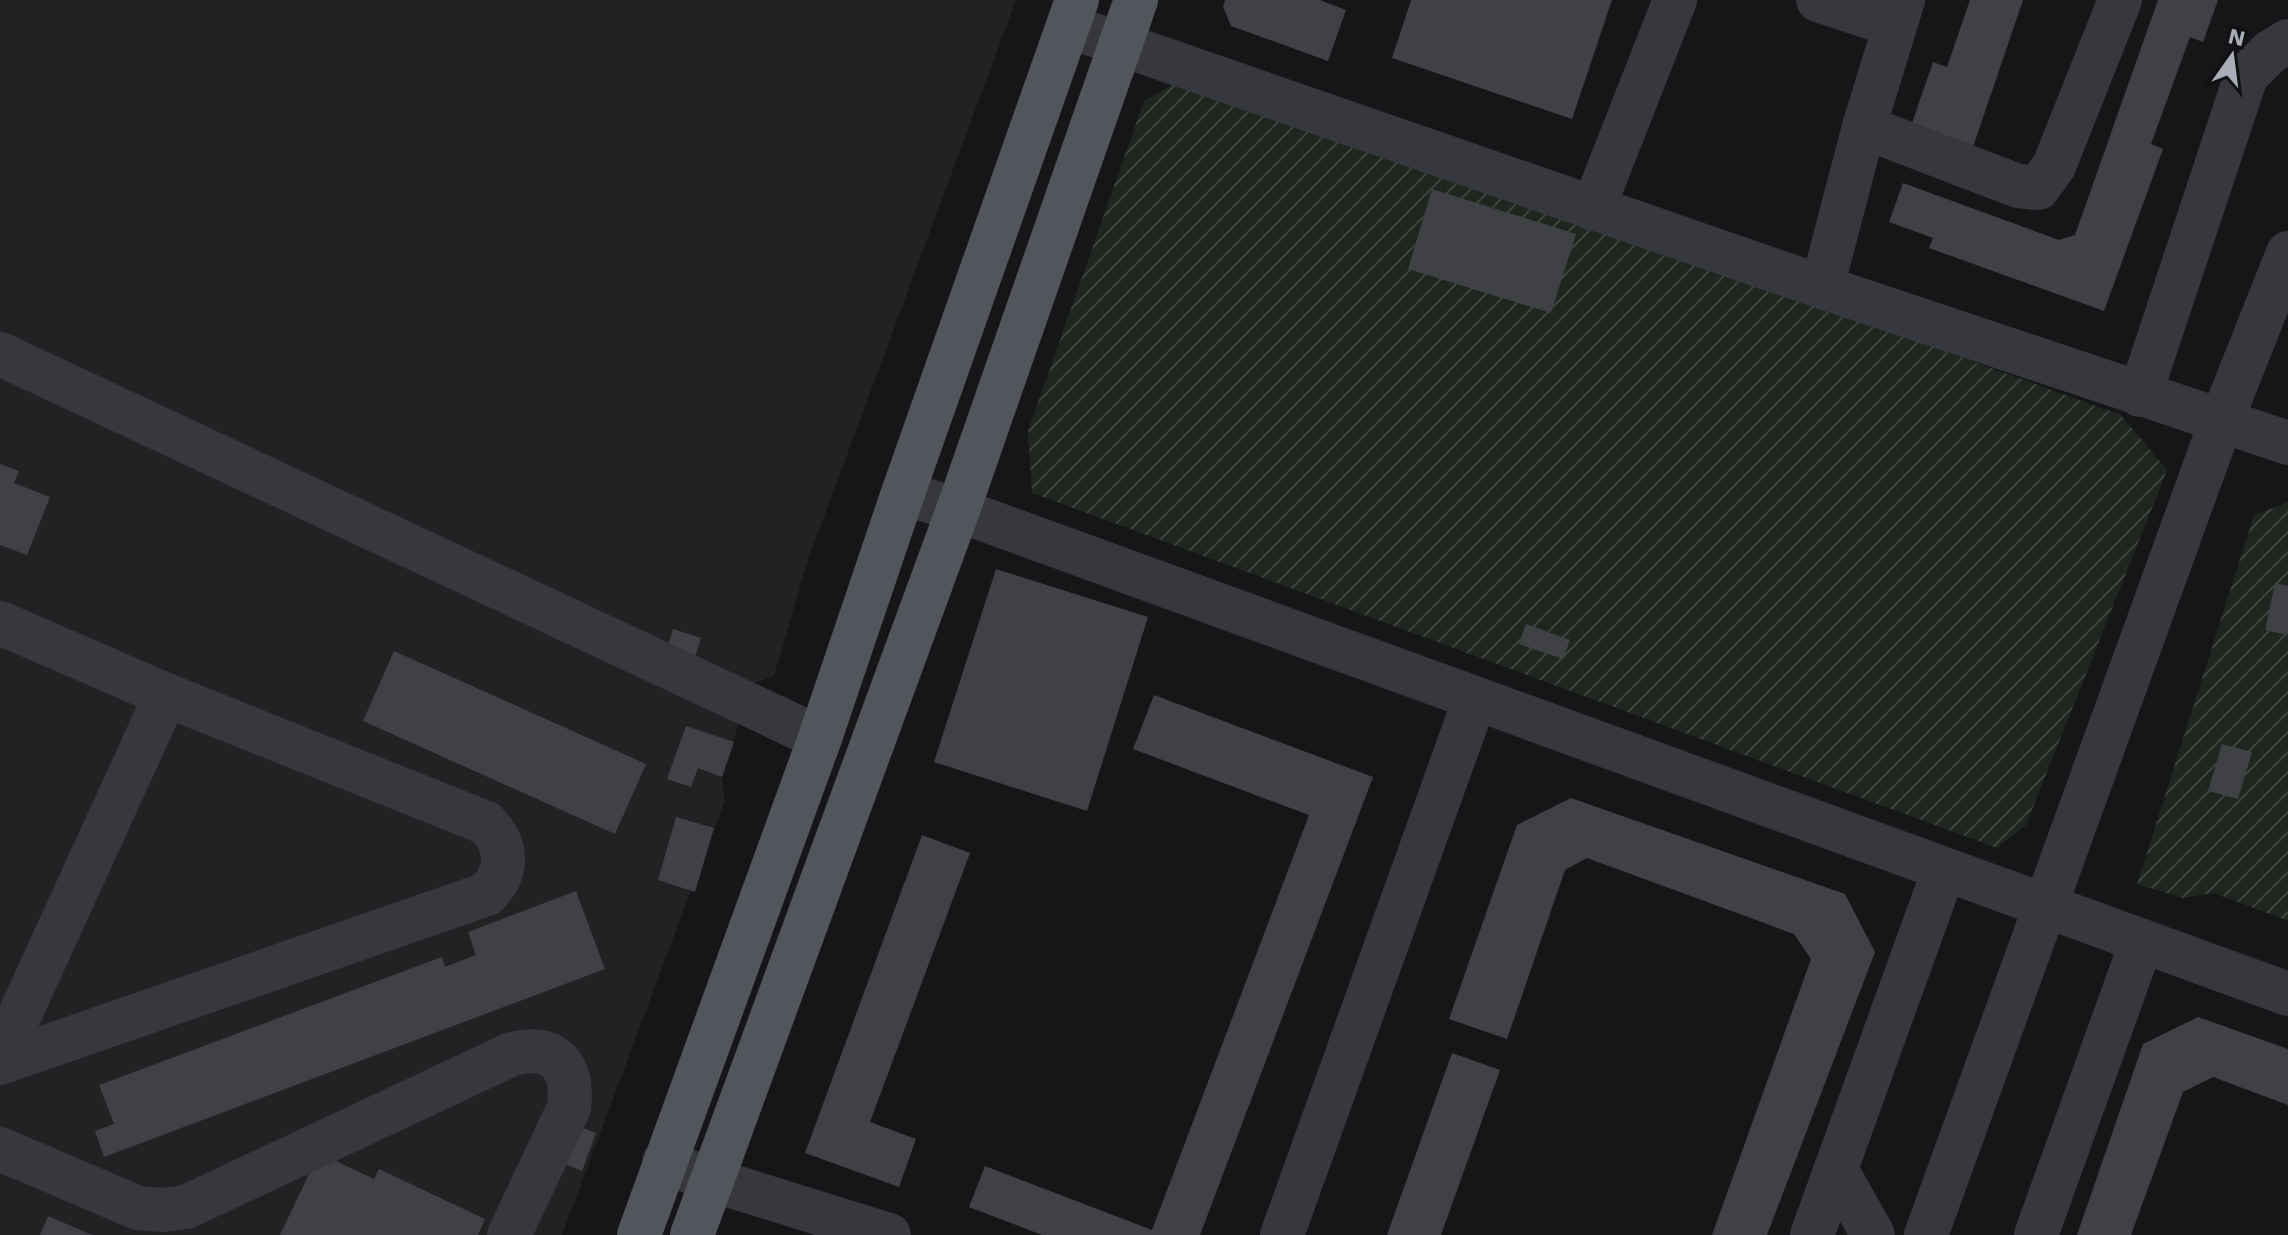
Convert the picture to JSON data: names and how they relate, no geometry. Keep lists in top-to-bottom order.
{
  "north": "top"
}
